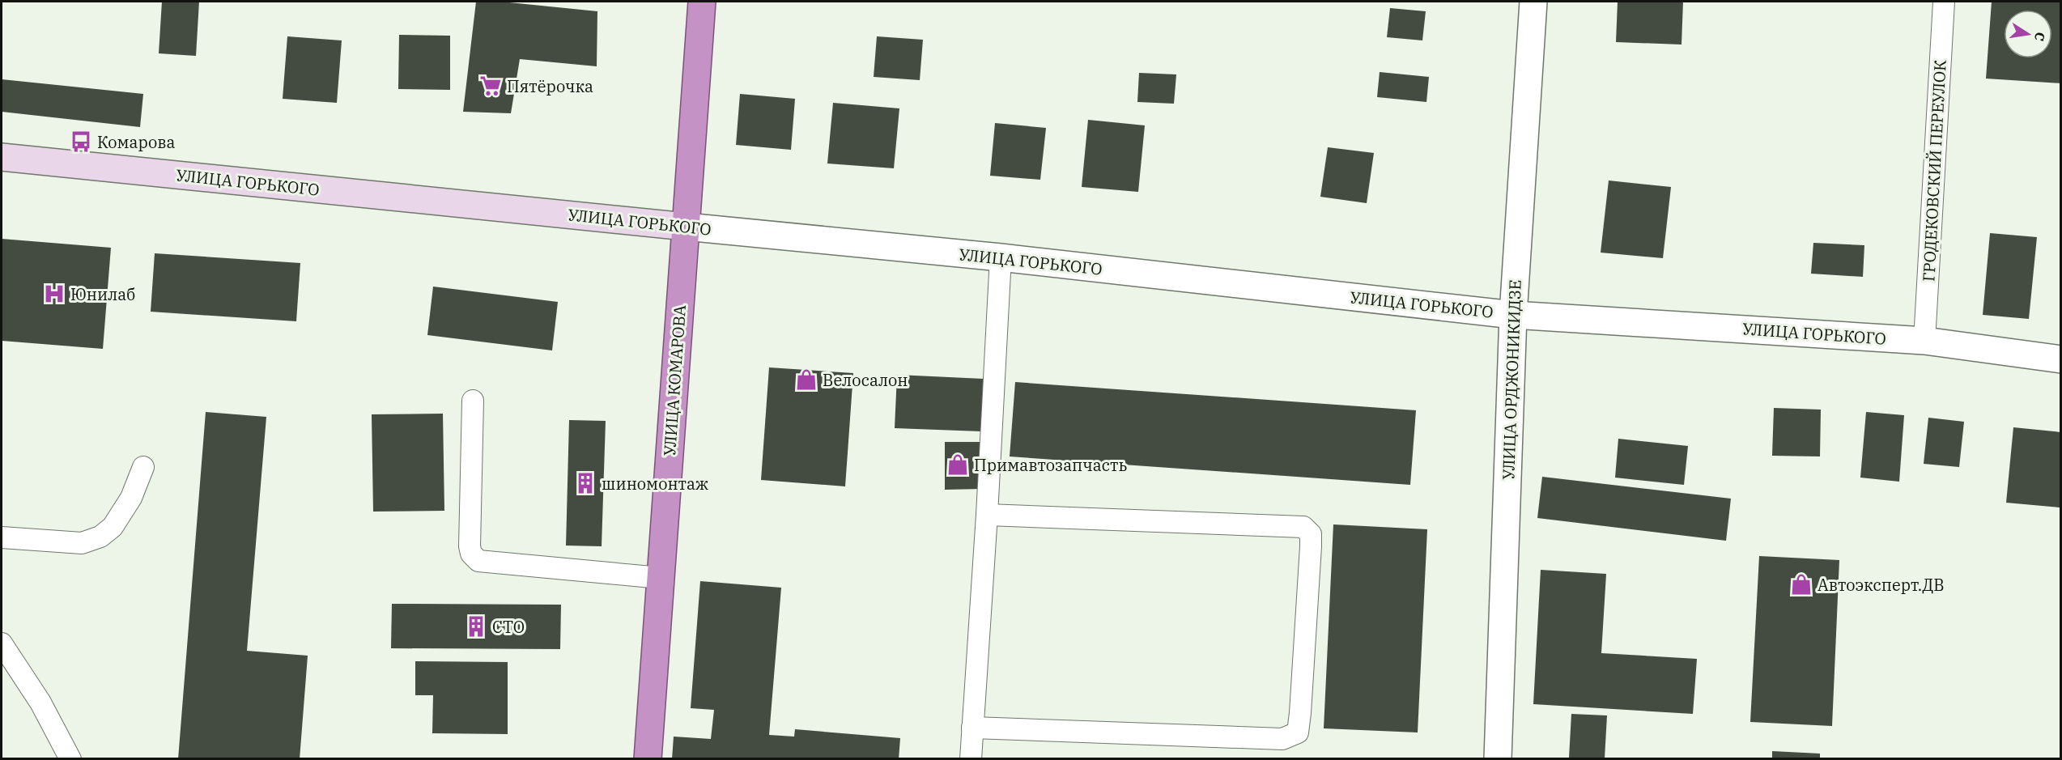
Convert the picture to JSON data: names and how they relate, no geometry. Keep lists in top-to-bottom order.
{
  "streets": {
    "highway": ["УЛИЦА КОМАРОВА"],
    "main road": ["УЛИЦА ГОРЬКОГО"],
    "street": ["УЛИЦА ОРДЖОНИКИДЗЕ"],
    "lane": ["ГРОДЕКОВСКИЙ ПЕРЕУЛОК"]
  },
  "crossings": [
    ["ГРОДЕКОВСКИЙ ПЕРЕУЛОК", "УЛИЦА ГОРЬКОГО"],
    ["УЛИЦА ГОРЬКОГО", "УЛИЦА ОРДЖОНИКИДЗЕ"],
    ["УЛИЦА ГОРЬКОГО", "УЛИЦА КОМАРОВА"]
  ],
  "places": {
    "supermarket": ["Пятёрочка"],
    "bus stop": ["Комарова"],
    "hospital": ["Юнилаб"],
    "shop": ["Велосалон", "Примавтозапчасть", "Автоэксперт.ДВ"],
    "building": ["шиномонтаж", "СТО"]
  },
  "north": "right"
}
